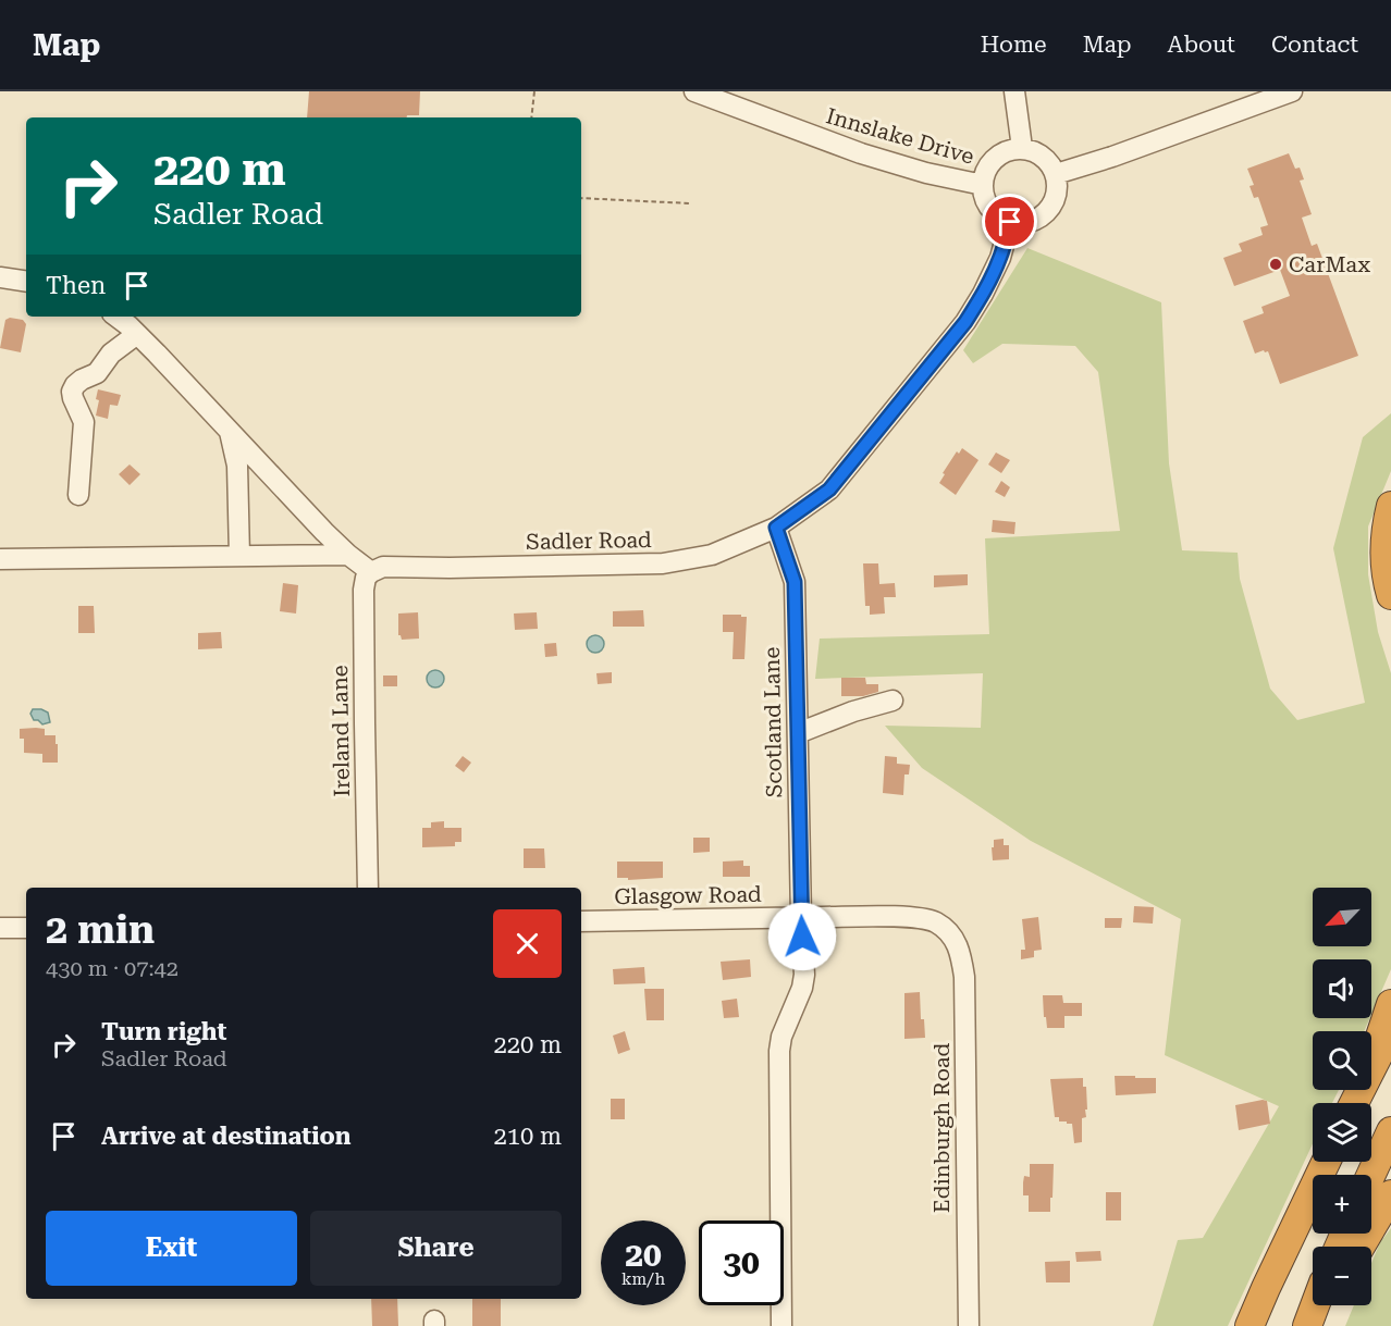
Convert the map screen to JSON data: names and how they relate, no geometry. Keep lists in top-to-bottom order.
{
  "streets": {
    "street": [
      "Innslake Drive",
      "Sadler Road",
      "Scotland Lane",
      "Ireland Lane",
      "Glasgow Road",
      "Edinburgh Road"
    ]
  },
  "crossings": [
    ["Innslake Drive", "Sadler Road"],
    ["Sadler Road", "Scotland Lane"],
    ["Sadler Road", "Ireland Lane"],
    ["Scotland Lane", "Glasgow Road"],
    ["Glasgow Road", "Edinburgh Road"]
  ],
  "places": ["CarMax"],
  "north": "bottom left",
  "page": {
    "header": "Map",
    "nav": [
      "Home",
      "Map",
      "About",
      "Contact"
    ],
    "turn": ["220 m", "Sadler Road"],
    "then": "Then",
    "map_buttons": ["+", "−"],
    "heading": ["2 min", "430 m · 07:42"],
    "list": [
      {
        "name": "Turn right",
        "note": "Sadler Road",
        "value": "220 m"
      },
      {
        "name": "Arrive at destination",
        "value": "210 m"
      }
    ],
    "buttons": ["Exit", "Share"],
    "speed": "20 km/h",
    "limit": "30"
  }
}
